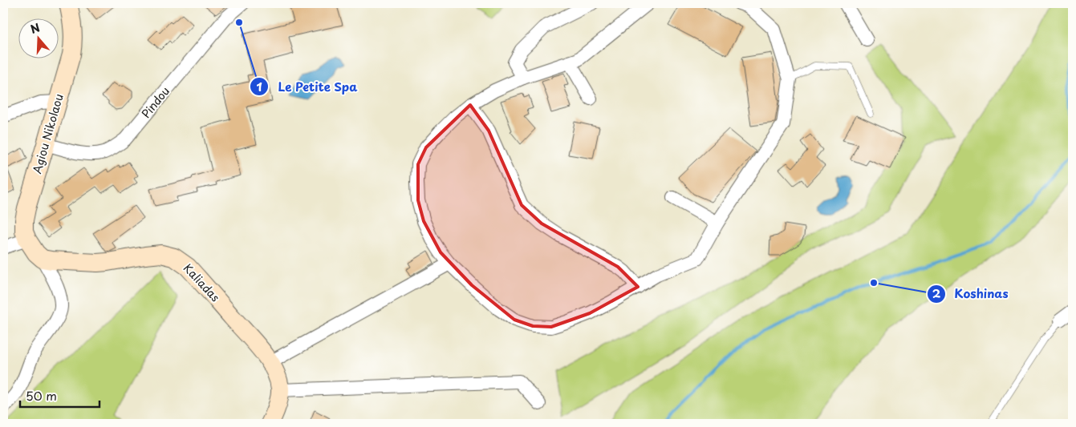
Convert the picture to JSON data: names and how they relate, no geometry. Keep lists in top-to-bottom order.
{
  "streets": {
    "street": ["Pindou", "Agiou Nikolaou", "Kaliadas"]
  },
  "crossings": [
    ["Pindou", "Agiou Nikolaou"],
    ["Agiou Nikolaou", "Kaliadas"]
  ],
  "places": ["Le Petite Spa", "Koshinas"],
  "scale_bar": "50 m",
  "north": "top"
}
